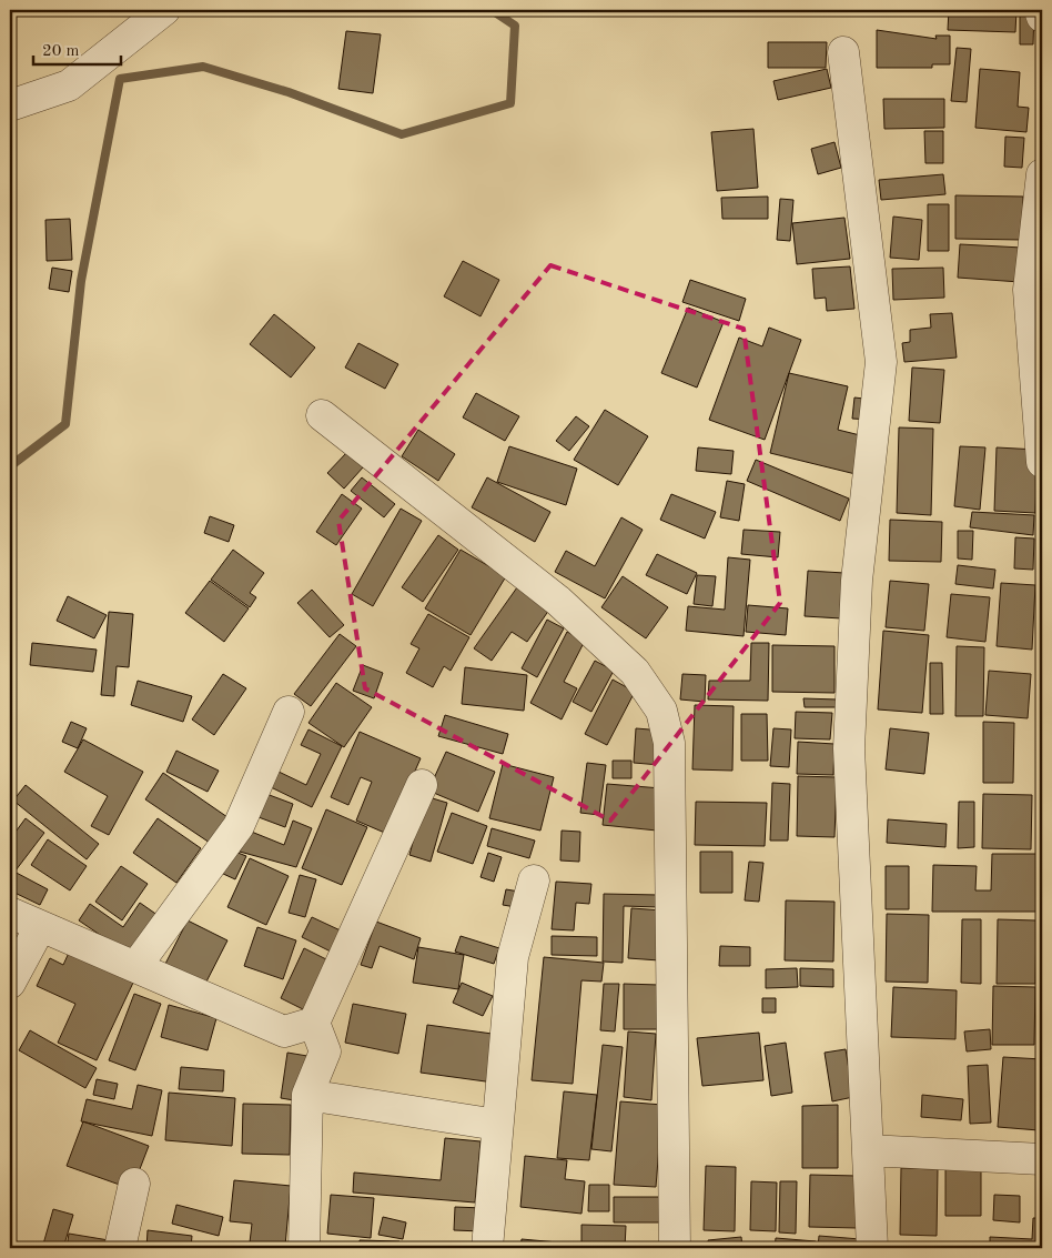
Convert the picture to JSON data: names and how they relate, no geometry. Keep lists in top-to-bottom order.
{
  "scale_bar": "20 m"
}
